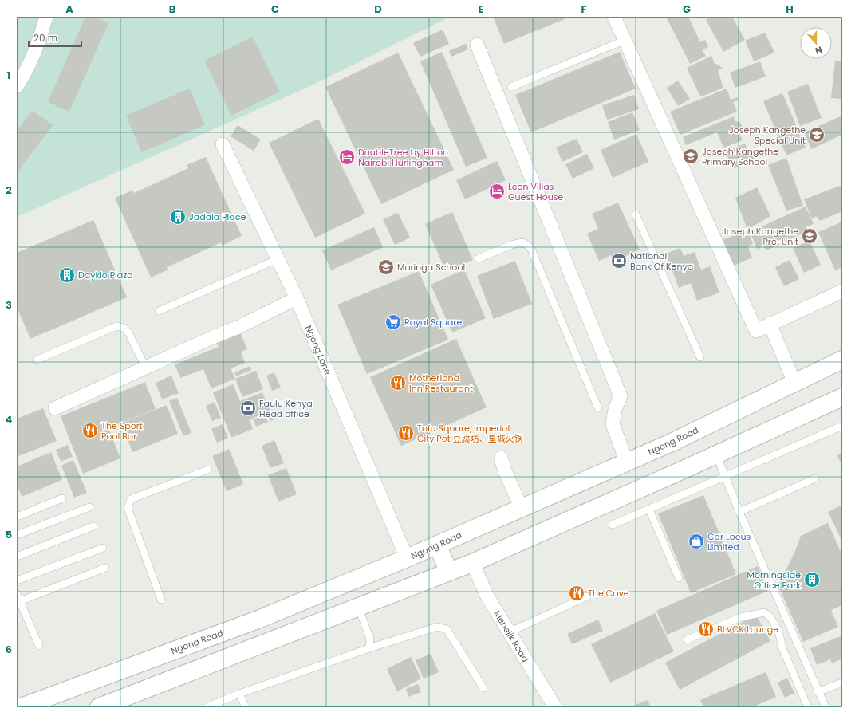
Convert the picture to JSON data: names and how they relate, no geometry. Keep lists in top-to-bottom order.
{
  "streets": {
    "main road": ["Ngong Road"],
    "street": ["Ngong Lane", "Menelik Road"]
  },
  "crossings": [
    ["Ngong Lane", "Ngong Road"]
  ],
  "places": {
    "school or university": [
      "Joseph Kangethe Special Unit",
      "Joseph Kangethe Primary School",
      "Joseph Kangethe Pre-Unit",
      "Moringa School"
    ],
    "hotel": ["DoubleTree by Hilton Nairobi Hurlingham", "Leon Villas Guest House"],
    "building": ["Jadala Place", "Daykio Plaza", "Morningside Office Park"],
    "bank": ["National Bank Of Kenya", "Faulu Kenya Head office"],
    "supermarket": ["Royal Square"],
    "restaurant": [
      "Motherland Inn Restaurant",
      "The Sport Pool Bar",
      "Tofu Square, Imperial City Pot 豆腐坊、皇城火锅",
      "The Cave",
      "BLVCK Lounge"
    ],
    "shop": ["Car Locus Limited"]
  },
  "scale_bar": "20 m",
  "north": "bottom",
  "grid": {
    "columns": [
      "A",
      "B",
      "C",
      "D",
      "E",
      "F",
      "G",
      "H"
    ],
    "rows": [
      "1",
      "2",
      "3",
      "4",
      "5",
      "6"
    ]
  }
}
